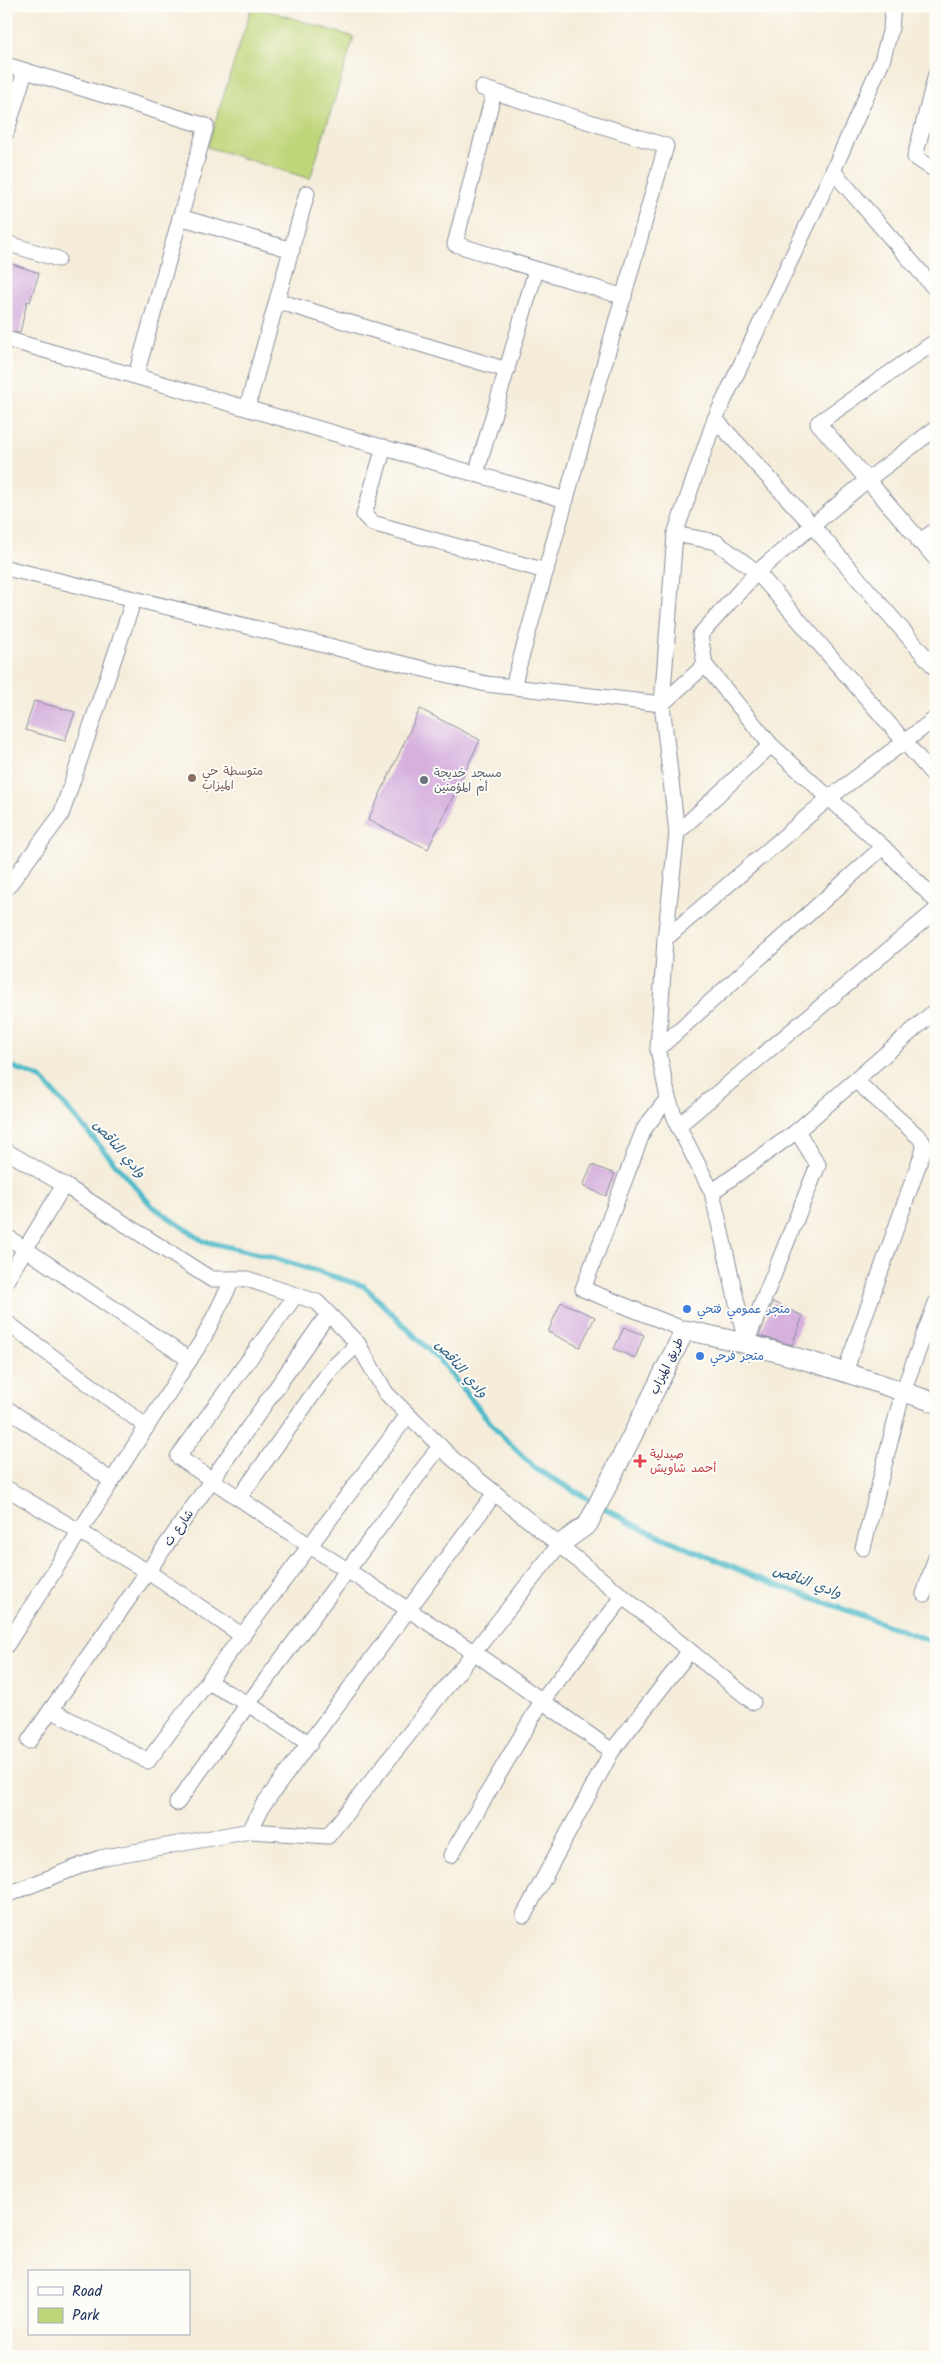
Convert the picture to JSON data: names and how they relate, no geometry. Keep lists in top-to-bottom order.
{
  "streets": {
    "street": ["طريق الميزاب", "شارع ث"]
  },
  "water": ["وادي الناقص"],
  "places": {
    "other": [
      "متوسطة حي الميزاب",
      "مسجد خديجة أم المؤمنين",
      "متجر عمومي فتحي",
      "متجر فرحي"
    ],
    "health": ["صيدلية أحمد شاويش"]
  },
  "legend": ["Road", "Park"]
}
